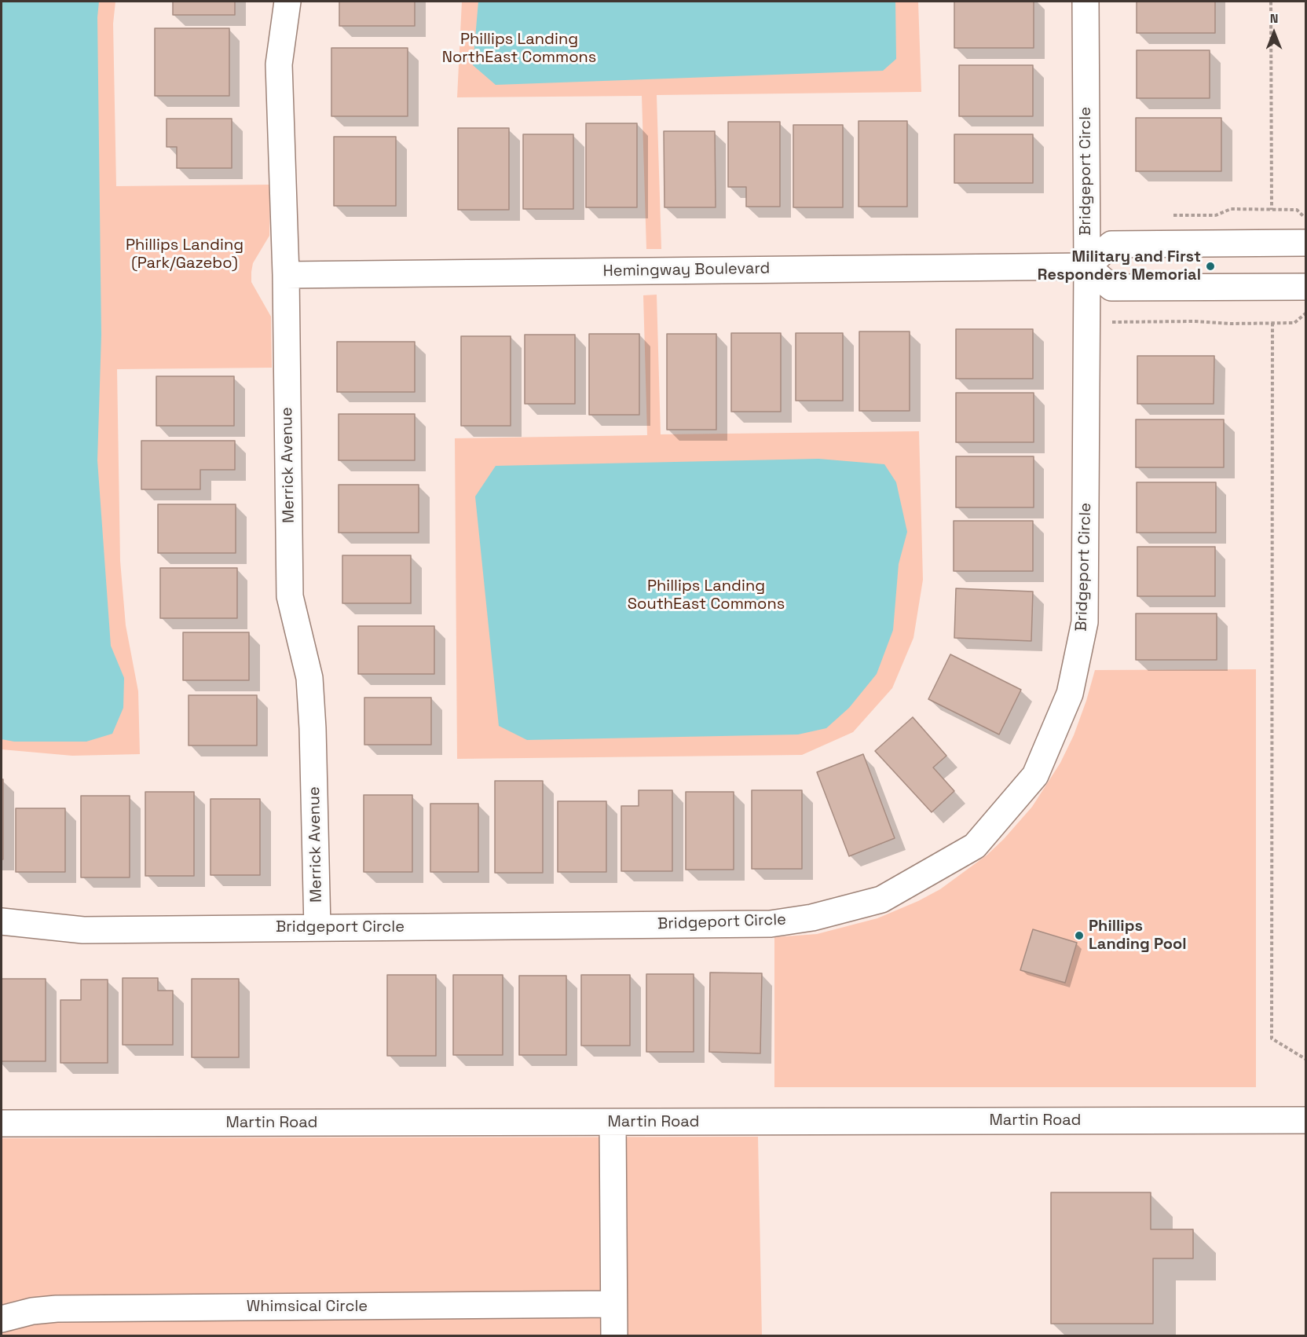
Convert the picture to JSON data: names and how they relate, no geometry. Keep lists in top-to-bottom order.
{
  "streets": {
    "street": [
      "Bridgeport Circle",
      "Hemingway Boulevard",
      "Merrick Avenue",
      "Martin Road",
      "Whimsical Circle"
    ]
  },
  "crossings": [
    ["Bridgeport Circle", "Hemingway Boulevard"],
    ["Bridgeport Circle", "Merrick Avenue"],
    ["Hemingway Boulevard", "Merrick Avenue"]
  ],
  "parks": ["Phillips Landing NorthEast Commons", "Phillips Landing (Park/Gazebo)", "Phillips Landing SouthEast Commons"],
  "places": ["Military and First Responders Memorial", "Phillips Landing Pool"],
  "north": "top"
}
